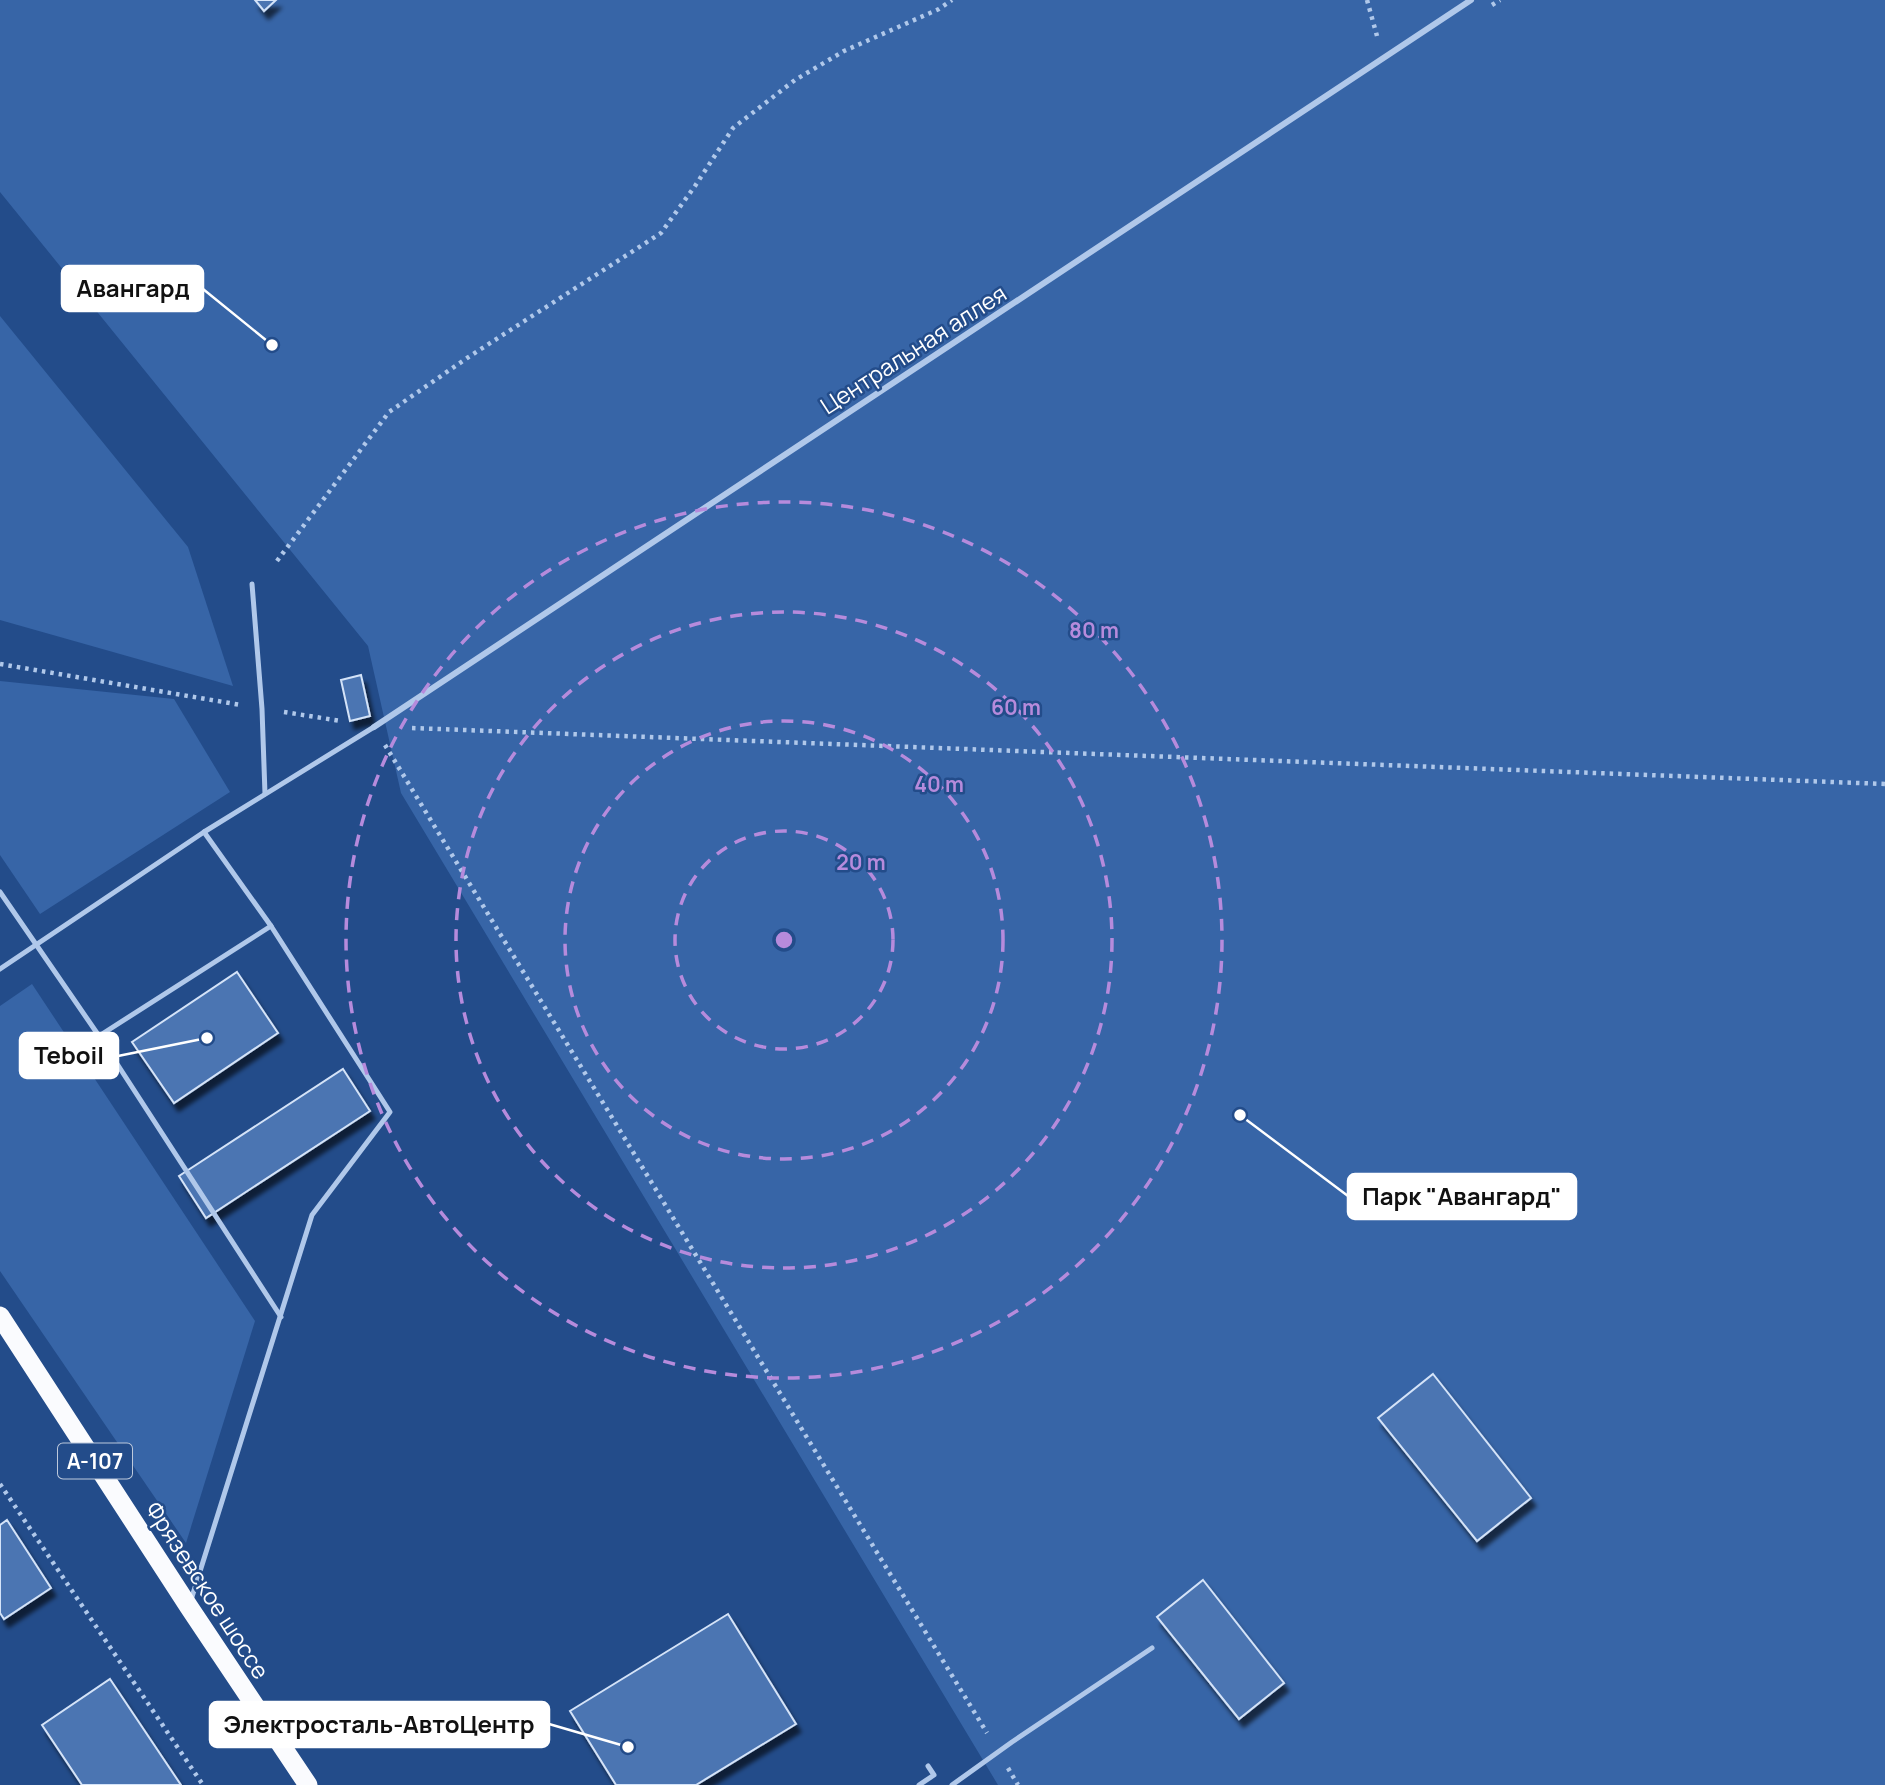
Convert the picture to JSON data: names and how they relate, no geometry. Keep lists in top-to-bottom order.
{
  "streets": {
    "highway": ["А-107", "Фрязевское шоссе"],
    "street": ["Центральная аллея"]
  },
  "places": [
    "Авангард",
    "Teboil",
    "Парк \"Авангард\"",
    "Электросталь-АвтоЦентр"
  ],
  "rings": [
    "80 m",
    "60 m",
    "40 m",
    "20 m"
  ]
}
